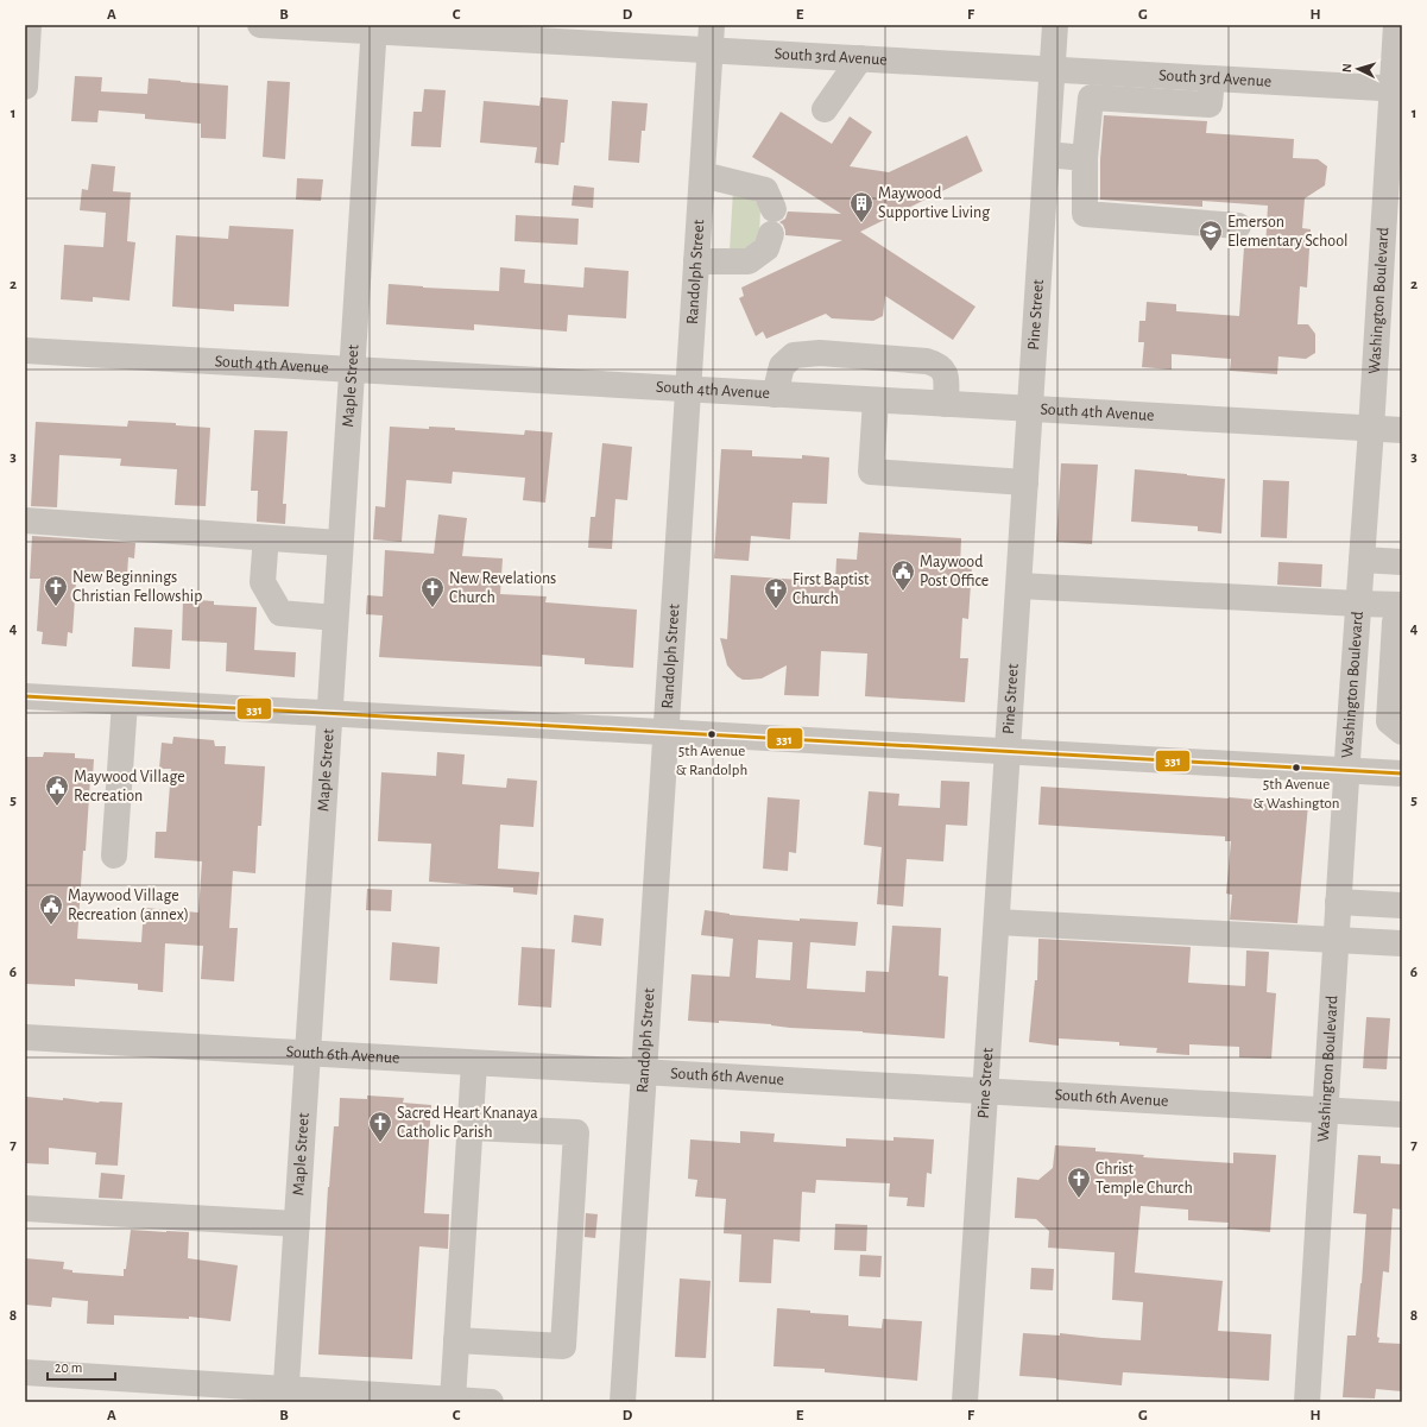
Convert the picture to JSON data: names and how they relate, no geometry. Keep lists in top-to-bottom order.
{
  "streets": {
    "street": [
      "South 3rd Avenue",
      "Randolph Street",
      "Washington Boulevard",
      "Pine Street",
      "South 4th Avenue",
      "Maple Street",
      "South 6th Avenue"
    ]
  },
  "crossings": [
    ["South 3rd Avenue", "Randolph Street"],
    ["South 3rd Avenue", "Washington Boulevard"],
    ["South 3rd Avenue", "Pine Street"],
    ["South 3rd Avenue", "Maple Street"],
    ["Randolph Street", "South 4th Avenue"],
    ["Randolph Street", "South 6th Avenue"],
    ["Washington Boulevard", "South 4th Avenue"],
    ["Washington Boulevard", "South 6th Avenue"],
    ["Pine Street", "South 4th Avenue"],
    ["Pine Street", "South 6th Avenue"],
    ["South 4th Avenue", "Maple Street"],
    ["Maple Street", "South 6th Avenue"]
  ],
  "places": {
    "building": ["Maywood Supportive Living"],
    "school or university": ["Emerson Elementary School"],
    "public building": ["Maywood Post Office", "Maywood Village Recreation", "Maywood Village Recreation (annex)"],
    "church": [
      "New Beginnings Christian Fellowship",
      "New Revelations Church",
      "First Baptist Church",
      "Sacred Heart Knanaya Catholic Parish",
      "Christ Temple Church"
    ],
    "other": ["5th Avenue & Randolph", "5th Avenue & Washington"]
  },
  "lines": ["transit line 331"],
  "scale_bar": "20 m",
  "north": "left",
  "grid": {
    "columns": [
      "A",
      "B",
      "C",
      "D",
      "E",
      "F",
      "G",
      "H"
    ],
    "rows": [
      "1",
      "2",
      "3",
      "4",
      "5",
      "6",
      "7",
      "8"
    ]
  }
}
